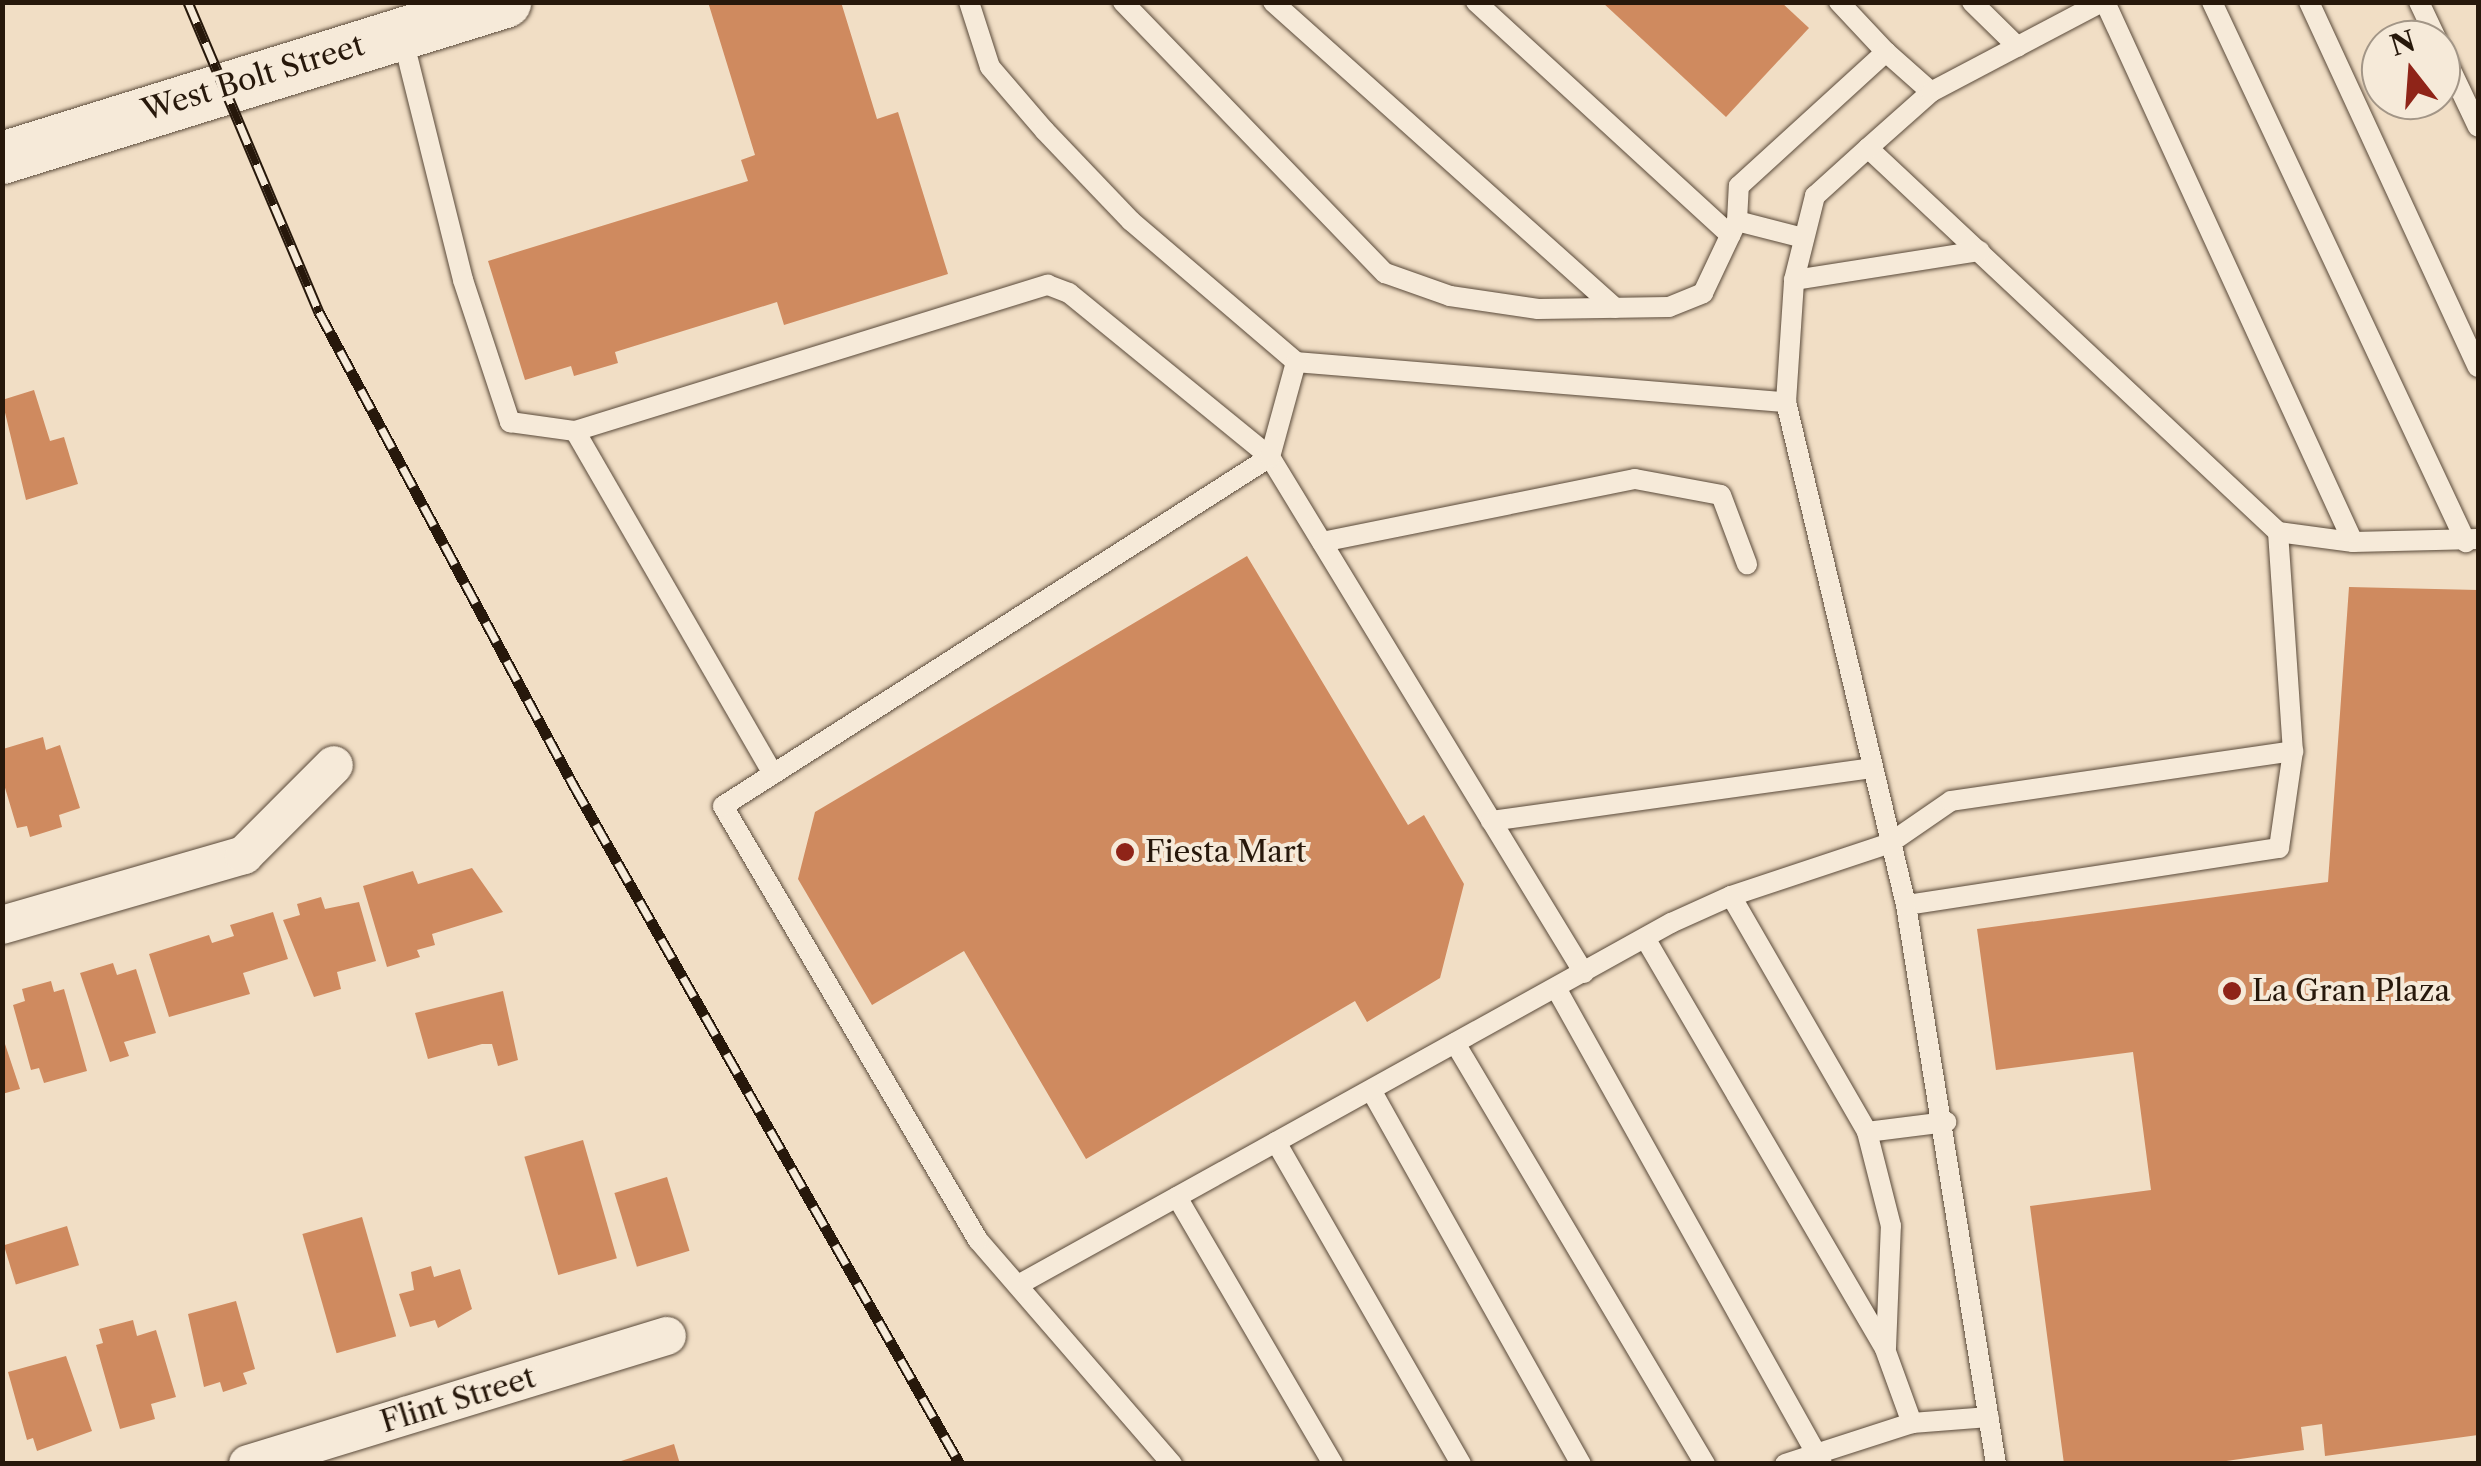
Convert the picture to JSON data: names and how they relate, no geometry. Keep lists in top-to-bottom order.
{
  "streets": {
    "street": ["West Bolt Street", "Flint Street"]
  },
  "places": ["Fiesta Mart", "La Gran Plaza"],
  "north": "top"
}
